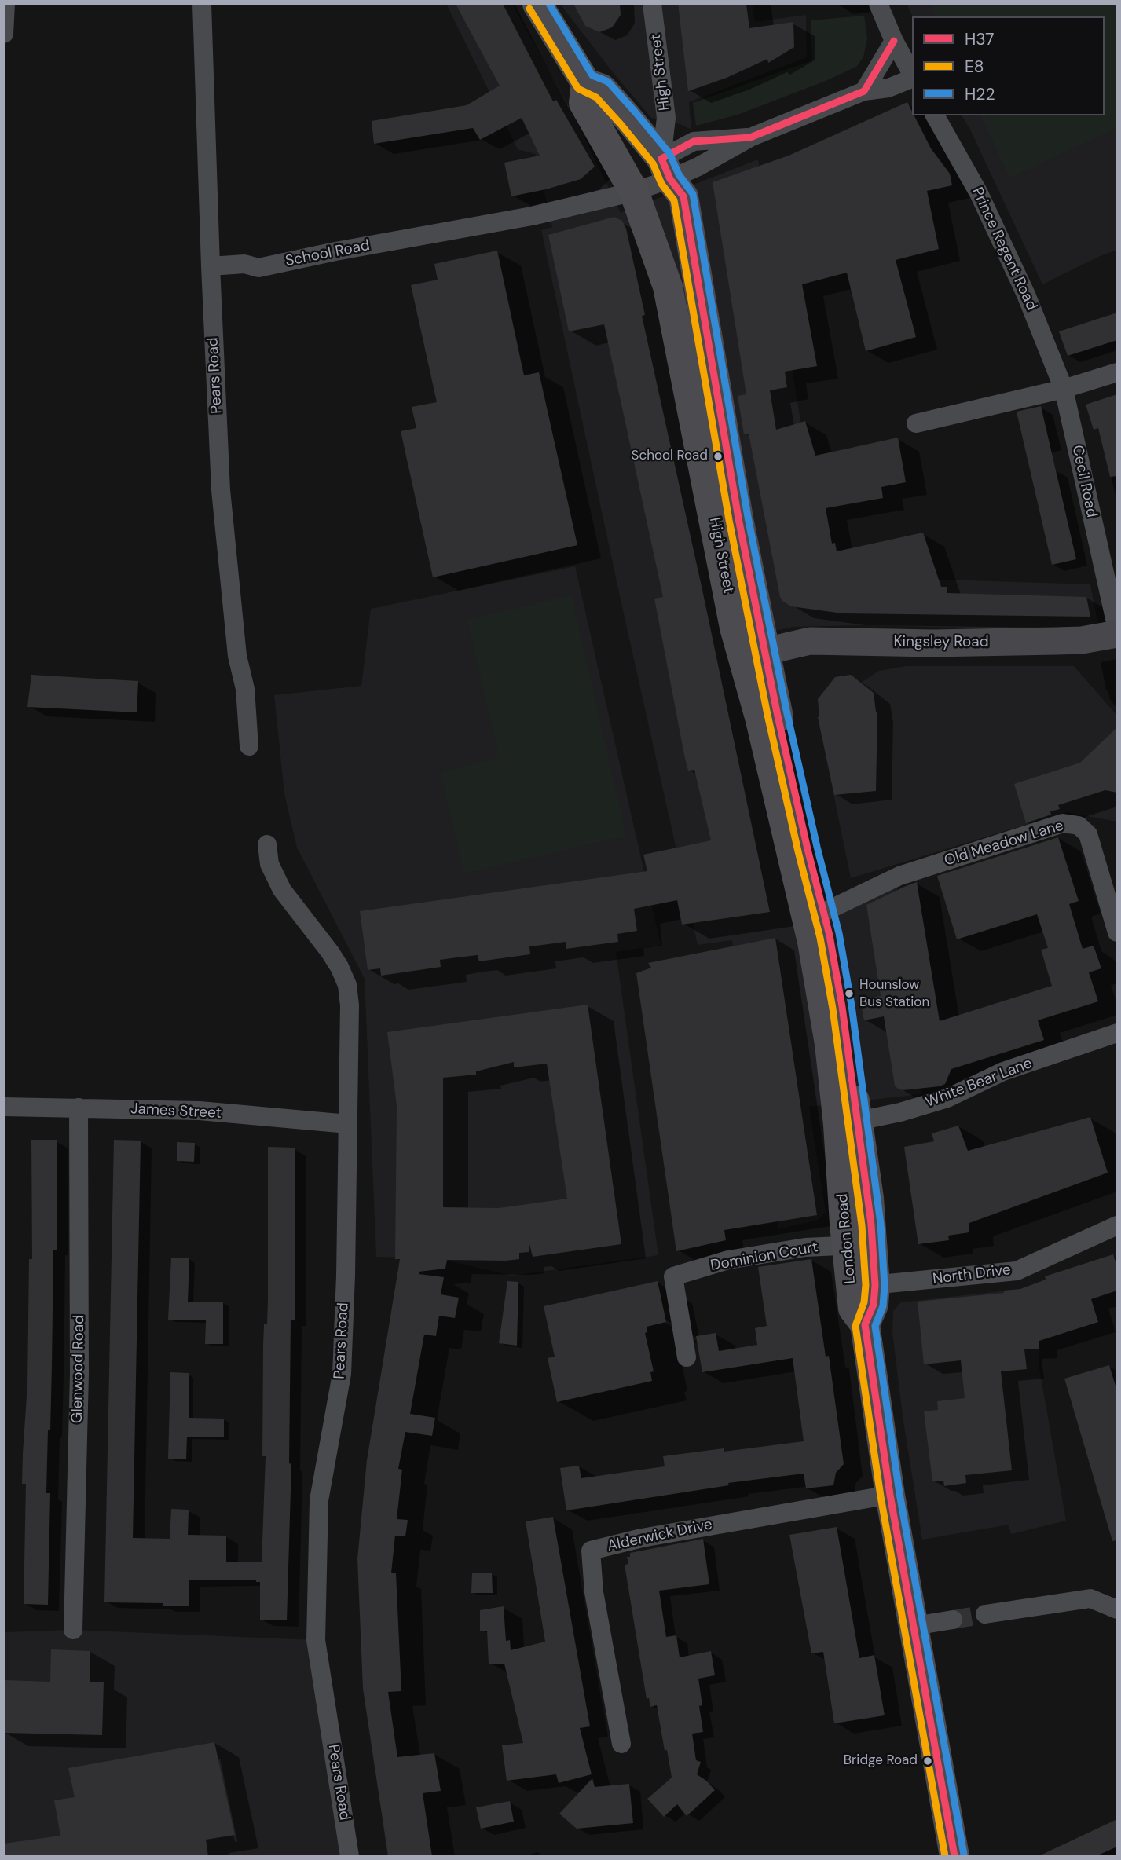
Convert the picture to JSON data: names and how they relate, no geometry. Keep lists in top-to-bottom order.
{
  "streets": {
    "main road": ["High Street", "London Road"],
    "street": [
      "Prince Regent Road",
      "School Road",
      "Pears Road",
      "Cecil Road",
      "Kingsley Road",
      "Old Meadow Lane",
      "White Bear Lane",
      "James Street",
      "Dominion Court",
      "North Drive",
      "Glenwood Road",
      "Alderwick Drive"
    ]
  },
  "crossings": [
    ["High Street", "School Road"],
    ["High Street", "Kingsley Road"],
    ["High Street", "Old Meadow Lane"],
    ["High Street", "London Road"],
    ["Prince Regent Road", "Cecil Road"],
    ["School Road", "Pears Road"],
    ["Pears Road", "James Street"],
    ["Old Meadow Lane", "London Road"],
    ["White Bear Lane", "London Road"],
    ["James Street", "Glenwood Road"],
    ["London Road", "Dominion Court"],
    ["London Road", "North Drive"],
    ["London Road", "Alderwick Drive"]
  ],
  "places": ["School Road", "Hounslow Bus Station", "Bridge Road"],
  "lines": ["transit line H22", "transit line E8", "transit line H37"],
  "legend": ["H37", "E8", "H22"]
}
